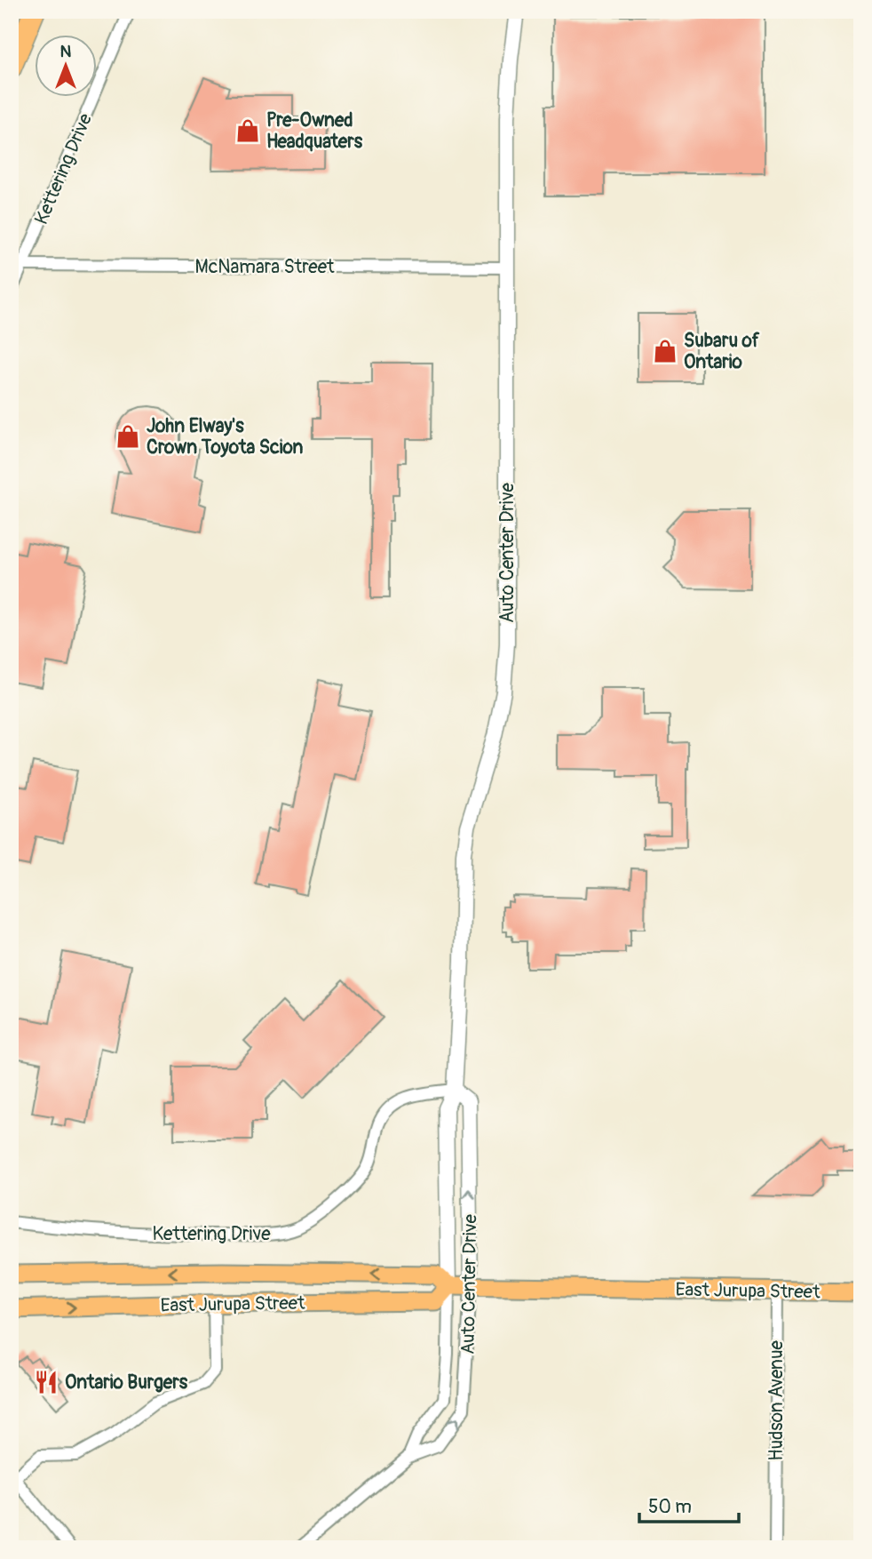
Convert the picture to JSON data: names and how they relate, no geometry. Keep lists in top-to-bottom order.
{
  "streets": {
    "main road": ["East Jurupa Street"],
    "street": [
      "Kettering Drive",
      "McNamara Street",
      "Auto Center Drive",
      "Hudson Avenue"
    ]
  },
  "crossings": [
    ["Kettering Drive", "McNamara Street"],
    ["Kettering Drive", "Auto Center Drive"],
    ["McNamara Street", "Auto Center Drive"],
    ["Auto Center Drive", "East Jurupa Street"],
    ["East Jurupa Street", "Hudson Avenue"]
  ],
  "places": {
    "shop": ["Pre-Owned Headquaters", "Subaru of Ontario", "John Elway's Crown Toyota Scion"],
    "restaurant": ["Ontario Burgers"]
  },
  "scale_bar": "50 m",
  "north": "top"
}
